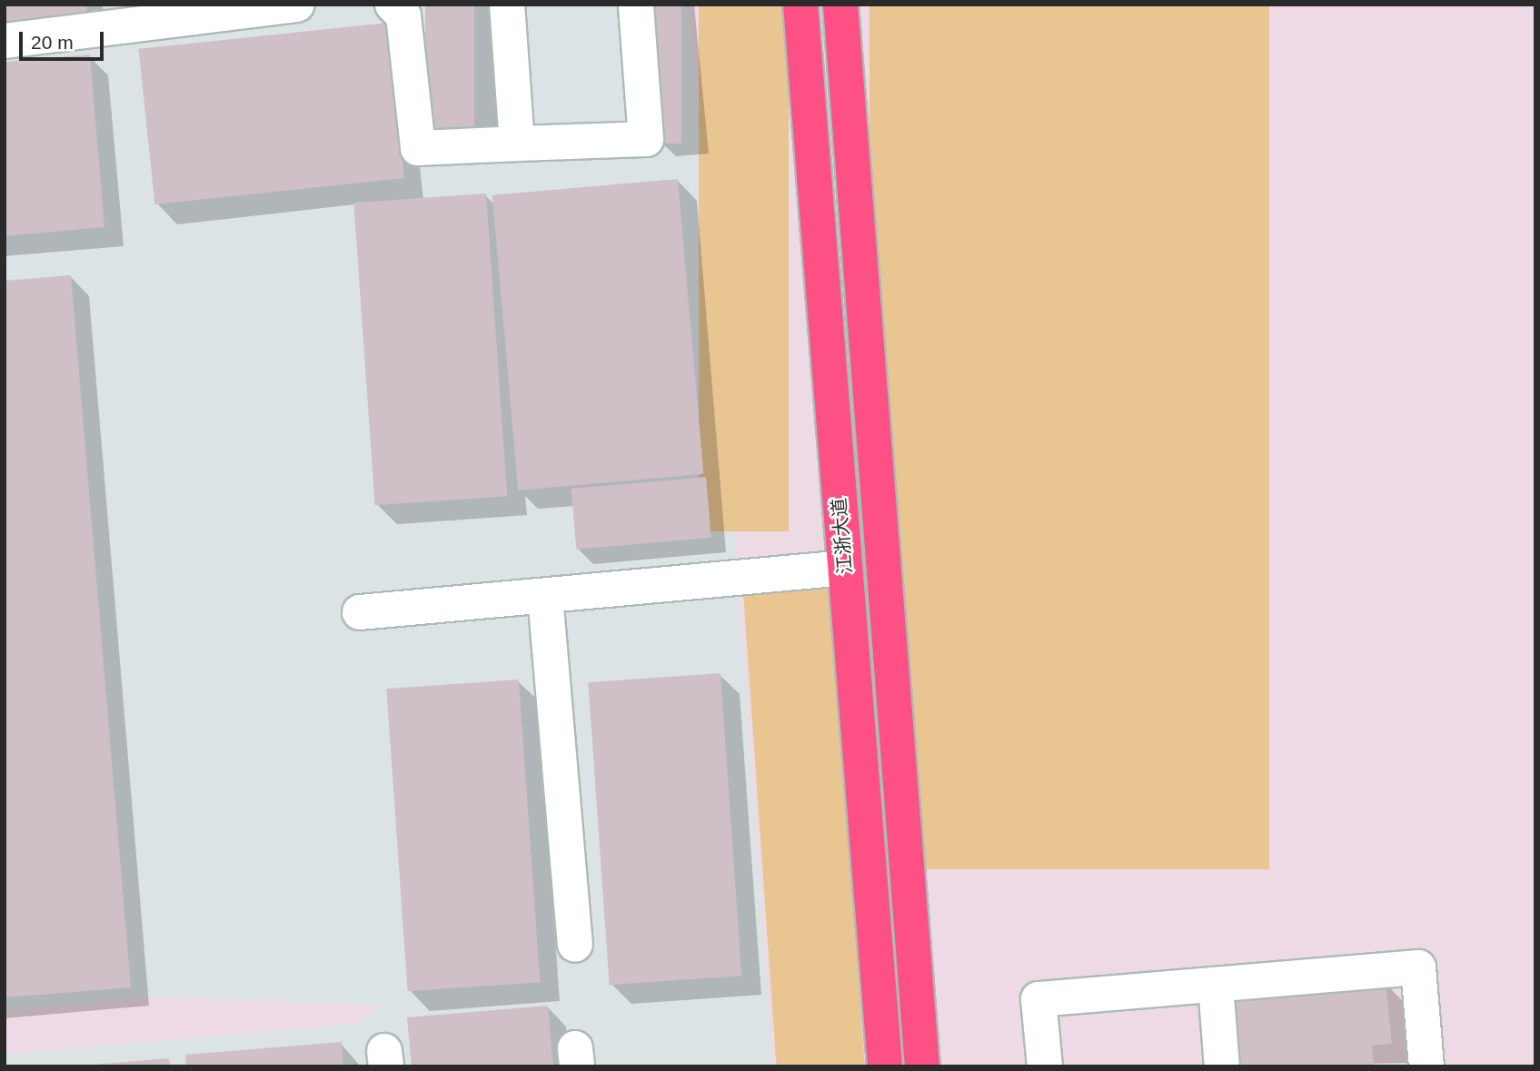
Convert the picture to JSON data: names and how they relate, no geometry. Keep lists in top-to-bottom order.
{
  "streets": {
    "main road": ["江浙大道"]
  },
  "scale_bar": "20 m"
}
